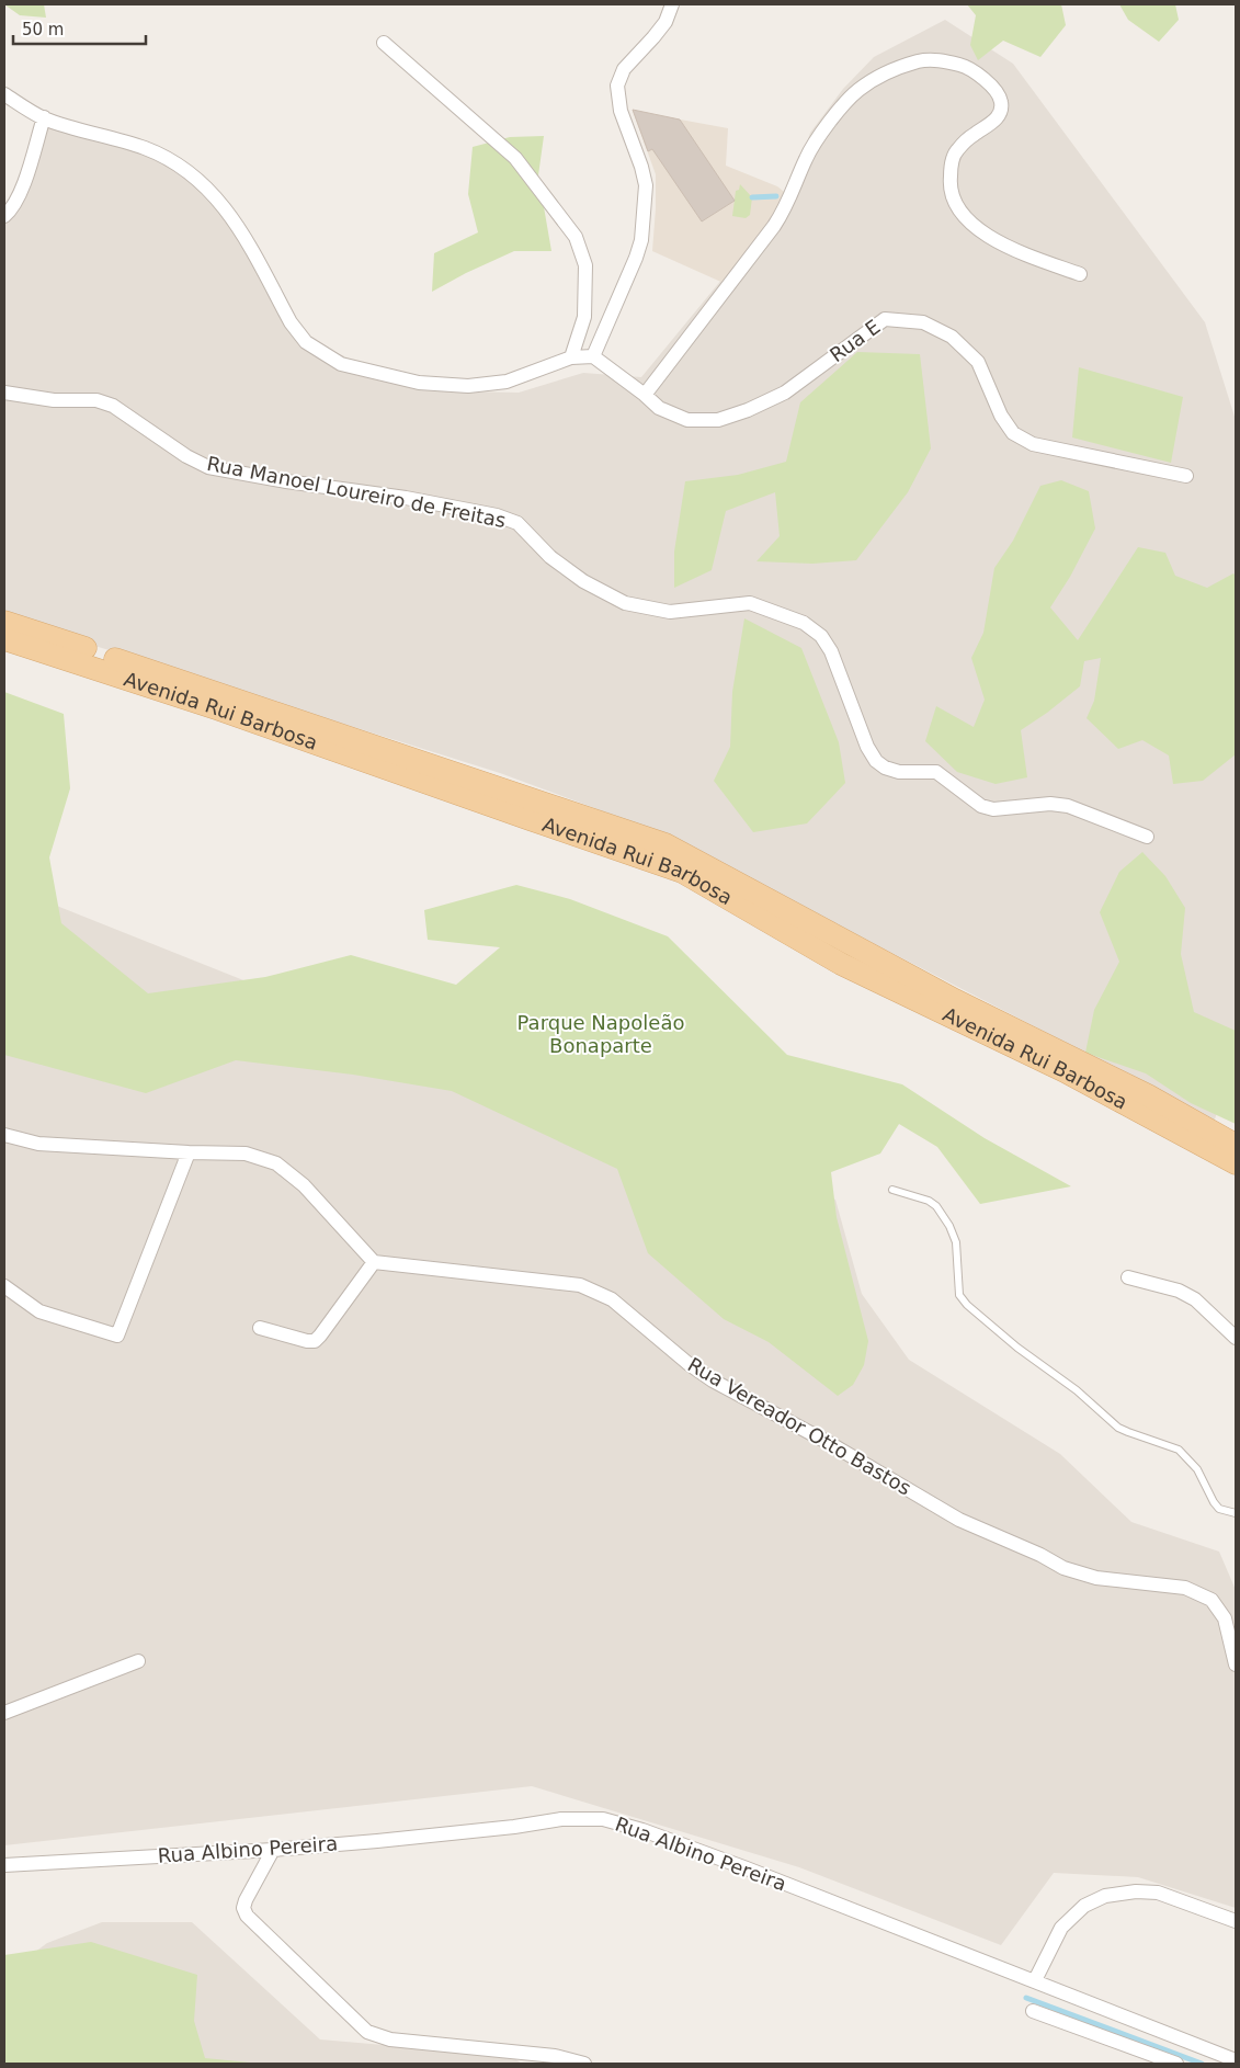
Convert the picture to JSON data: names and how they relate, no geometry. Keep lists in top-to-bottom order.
{
  "streets": {
    "main road": ["Avenida Rui Barbosa"],
    "street": [
      "Rua E",
      "Rua Manoel Loureiro de Freitas",
      "Rua Vereador Otto Bastos",
      "Rua Albino Pereira"
    ]
  },
  "parks": ["Parque Napoleão Bonaparte"],
  "scale_bar": "50 m"
}
